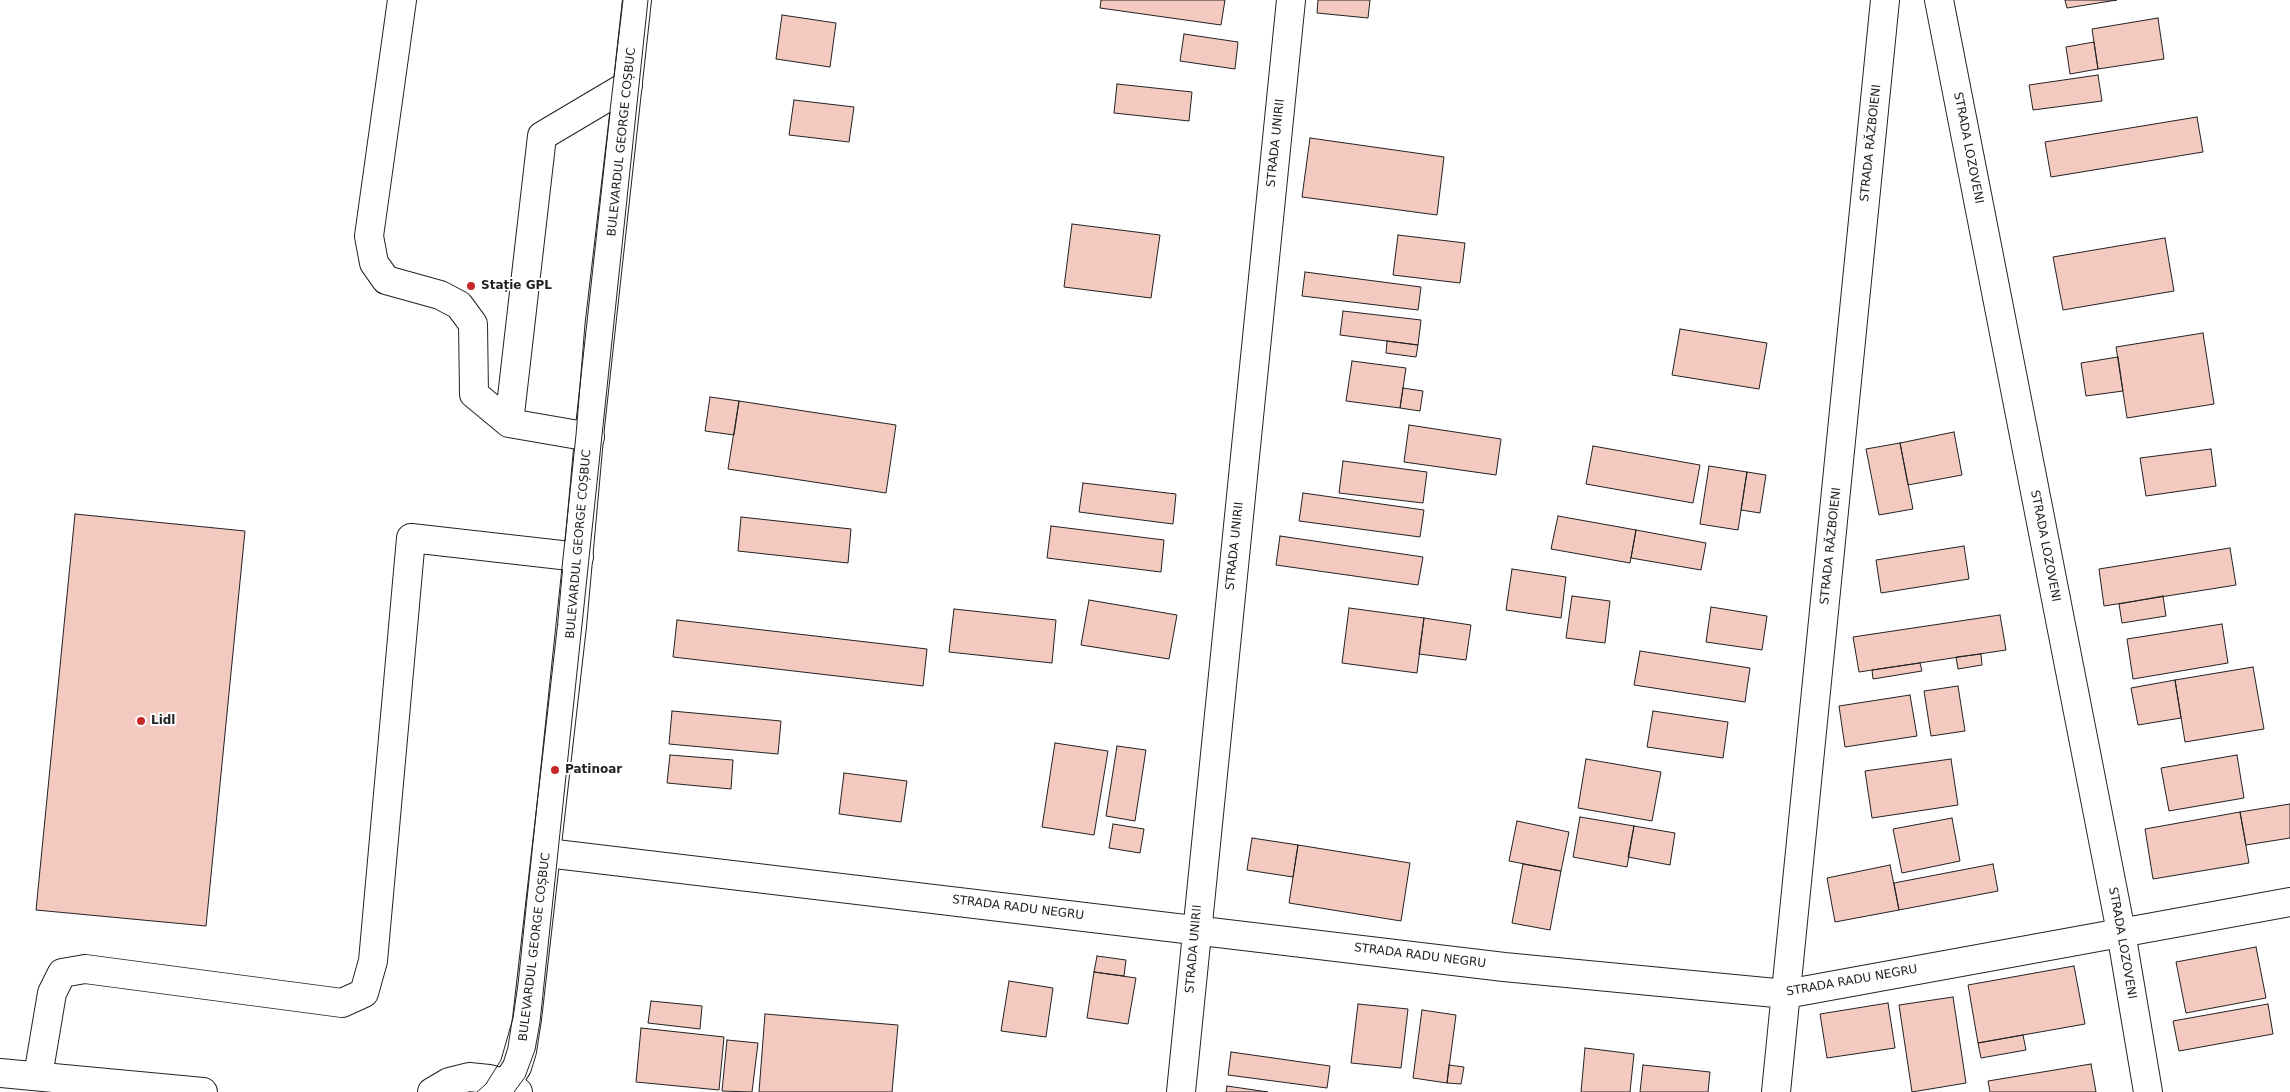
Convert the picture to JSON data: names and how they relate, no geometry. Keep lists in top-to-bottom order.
{
  "streets": {
    "street": [
      "BULEVARDUL GEORGE COȘBUC",
      "STRADA UNIRII",
      "STRADA RĂZBOIENI",
      "STRADA LOZOVENI",
      "STRADA RADU NEGRU"
    ]
  },
  "crossings": [
    ["BULEVARDUL GEORGE COȘBUC", "STRADA RADU NEGRU"],
    ["STRADA UNIRII", "STRADA RADU NEGRU"],
    ["STRADA RĂZBOIENI", "STRADA RADU NEGRU"],
    ["STRADA LOZOVENI", "STRADA RADU NEGRU"]
  ],
  "places": ["Stație GPL", "Lidl", "Patinoar"]
}
